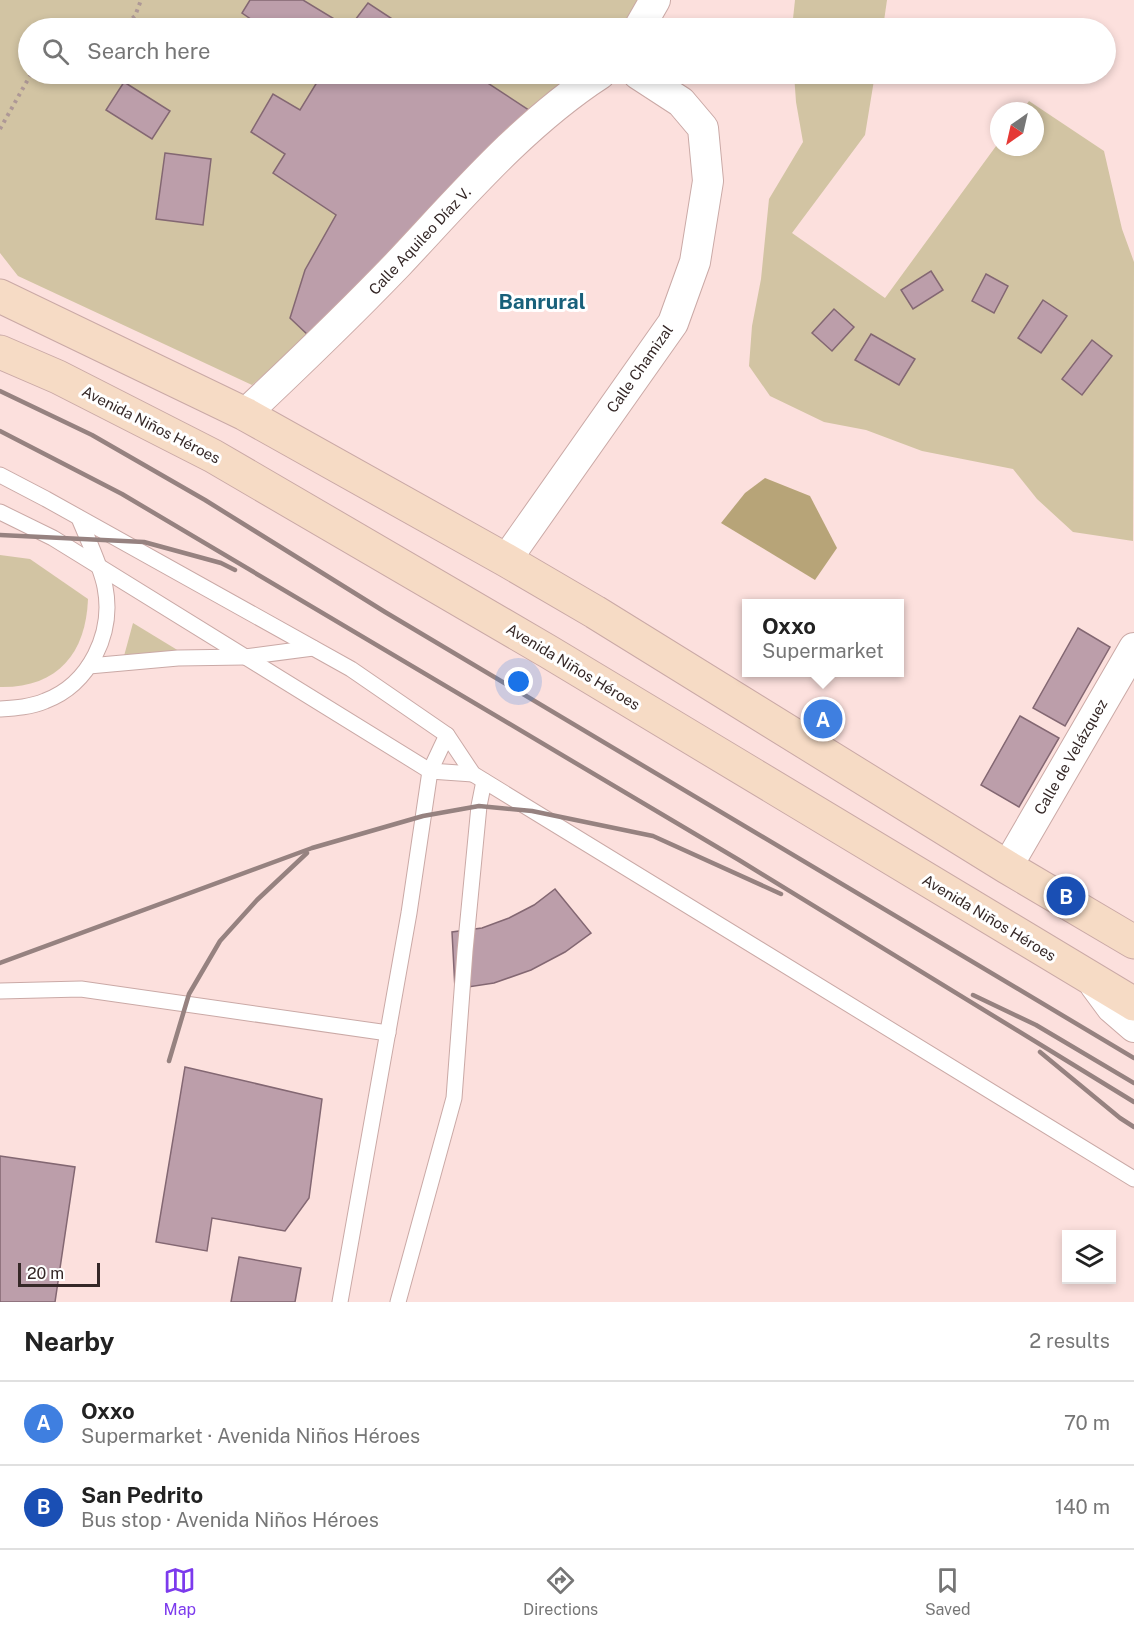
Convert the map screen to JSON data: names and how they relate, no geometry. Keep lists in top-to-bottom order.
{
  "streets": {
    "main road": ["Avenida Niños Héroes"],
    "street": ["Calle Aquileo Díaz V.", "Calle Chamizal", "Calle de Velázquez"]
  },
  "districts": ["Banrural"],
  "scale_bar": "20 m",
  "north": "bottom left",
  "page": {
    "search": "Search here",
    "popup": ["Oxxo", "Supermarket"],
    "pins": ["A", "B"],
    "scale": "20 m",
    "heading": ["Nearby", "2 results"],
    "list": [
      {
        "mark": "A",
        "name": "Oxxo",
        "note": "Supermarket · Avenida Niños Héroes",
        "value": "70 m"
      },
      {
        "mark": "B",
        "name": "San Pedrito",
        "note": "Bus stop · Avenida Niños Héroes",
        "value": "140 m"
      }
    ],
    "nav": ["Map", "Directions", "Saved"]
  }
}
